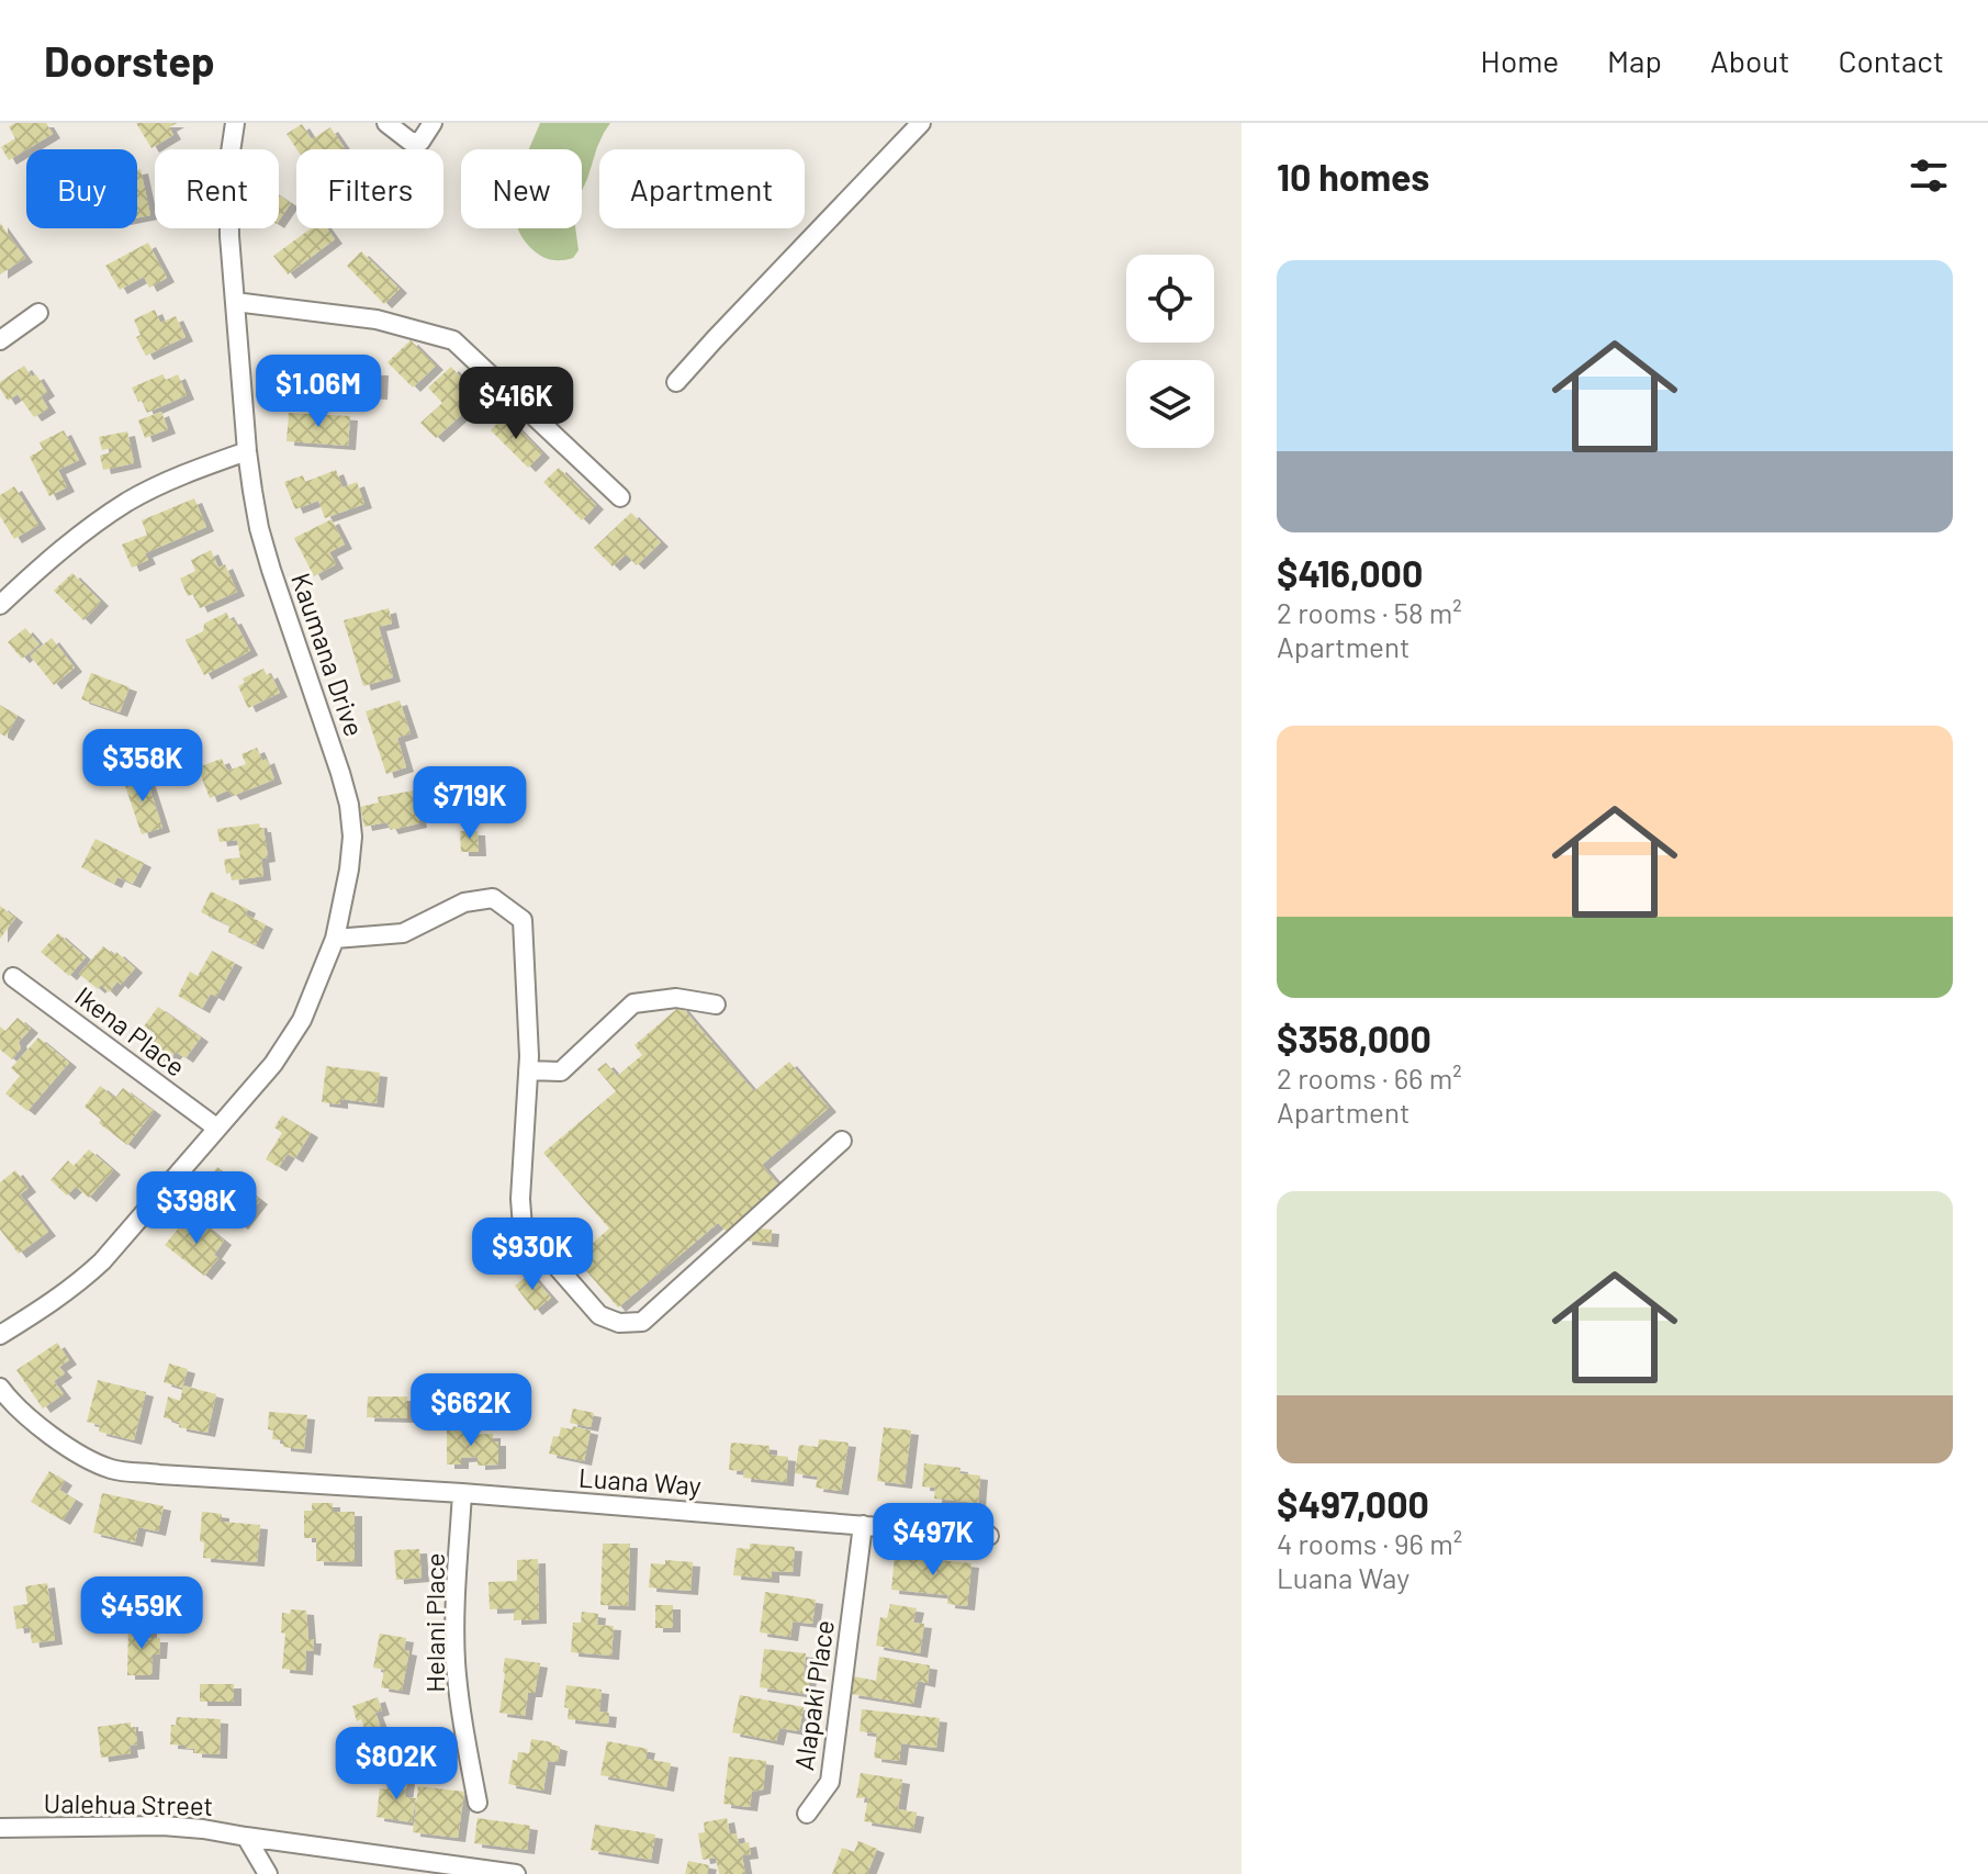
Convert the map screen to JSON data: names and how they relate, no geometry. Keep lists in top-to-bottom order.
{
  "streets": {
    "street": [
      "Kaumana Drive",
      "Ikena Place",
      "Luana Way",
      "Helani Place",
      "Alapaki Place",
      "Ualehua Street"
    ]
  },
  "crossings": [
    ["Kaumana Drive", "Ikena Place"],
    ["Luana Way", "Helani Place"],
    ["Luana Way", "Alapaki Place"]
  ],
  "page": {
    "header": "Doorstep",
    "nav": [
      "Home",
      "Map",
      "About",
      "Contact"
    ],
    "heading": "10 homes",
    "chip": [
      "Buy",
      "Rent",
      "Filters",
      "New",
      "Apartment"
    ],
    "list": [
      {
        "name": "$416,000",
        "note": "2 rooms · 58 m² · Apartment"
      },
      {
        "name": "$358,000",
        "note": "2 rooms · 66 m² · Apartment"
      },
      {
        "name": "$497,000",
        "note": "4 rooms · 96 m² · Luana Way"
      }
    ],
    "price": [
      "$1.06M",
      "$416K",
      "$358K",
      "$719K",
      "$398K",
      "$930K",
      "$662K",
      "$497K",
      "$459K",
      "$802K"
    ]
  }
}
